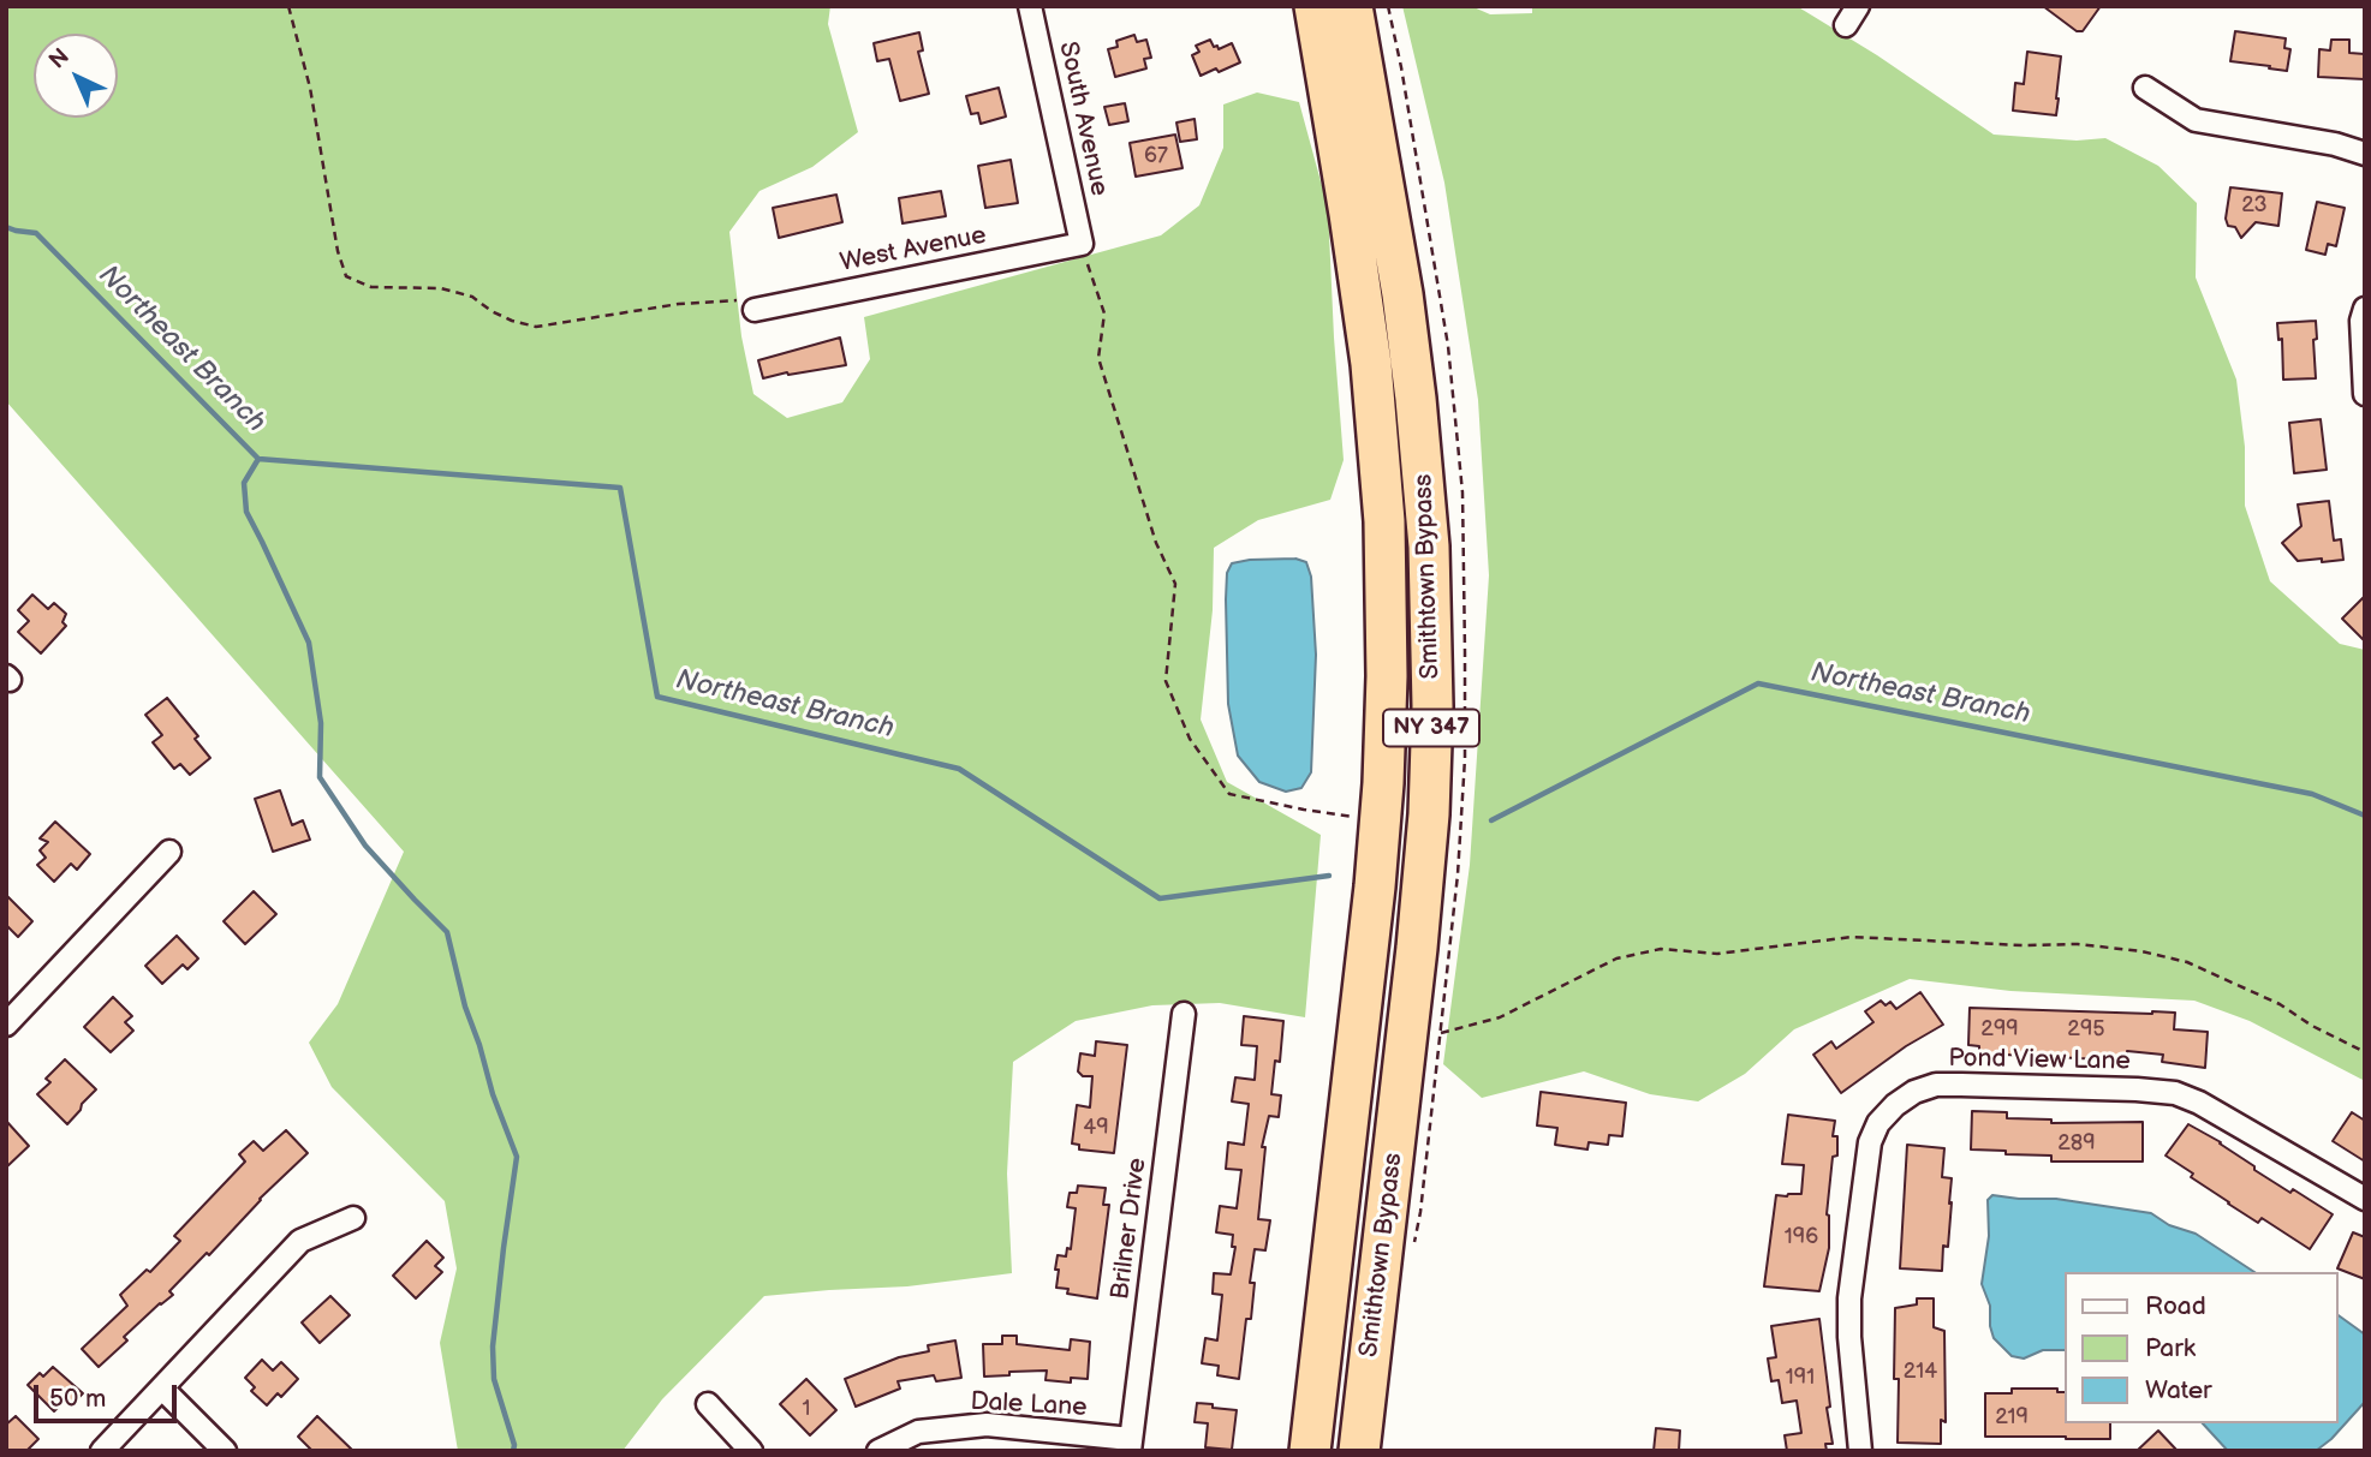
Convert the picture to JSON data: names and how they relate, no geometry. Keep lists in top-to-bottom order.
{
  "streets": {
    "highway": ["Smithtown Bypass", "NY 347"],
    "street": [
      "South Avenue",
      "West Avenue",
      "Pond View Lane",
      "Brilner Drive",
      "Dale Lane"
    ]
  },
  "crossings": [
    ["South Avenue", "West Avenue"],
    ["Brilner Drive", "Dale Lane"]
  ],
  "water": ["Northeast Branch"],
  "house_numbers": [
    "67",
    "23",
    "299",
    "295",
    "49",
    "289",
    "196",
    "214",
    "191",
    "1",
    "219"
  ],
  "legend": ["Road", "Park", "Water"],
  "scale_bar": "50 m",
  "north": "top left"
}
